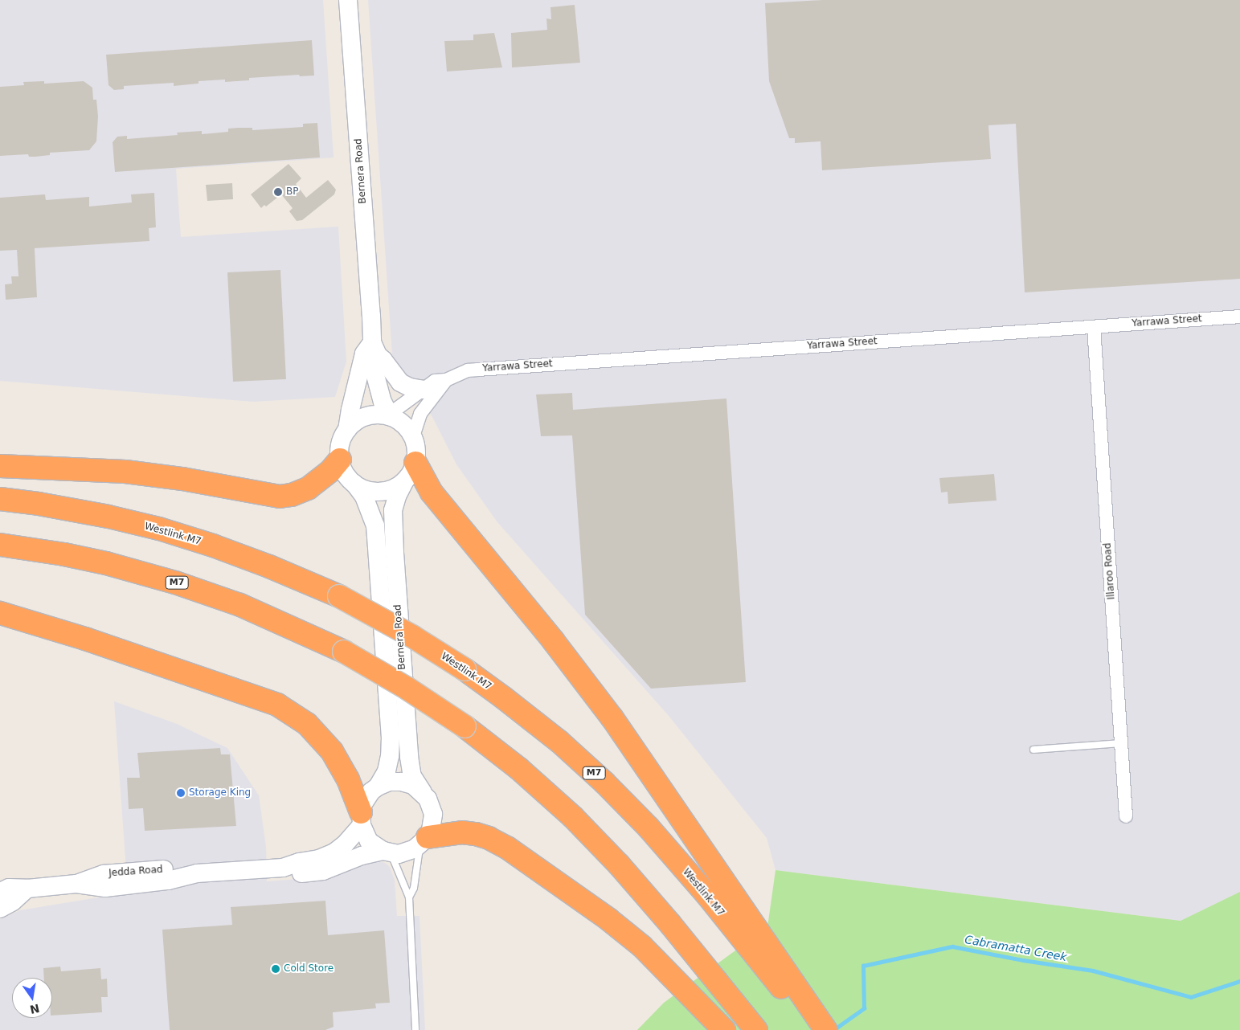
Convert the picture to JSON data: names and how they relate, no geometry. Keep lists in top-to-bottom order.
{
  "streets": {
    "highway": ["Westlink M7", "M7"],
    "main road": ["Bernera Road", "Jedda Road"],
    "street": ["Yarrawa Street", "Illaroo Road"]
  },
  "crossings": [
    ["Bernera Road", "Yarrawa Street"],
    ["Bernera Road", "Jedda Road"],
    ["Yarrawa Street", "Illaroo Road"]
  ],
  "water": ["Cabramatta Creek"],
  "places": ["BP", "Storage King", "Cold Store"],
  "north": "bottom"
}
